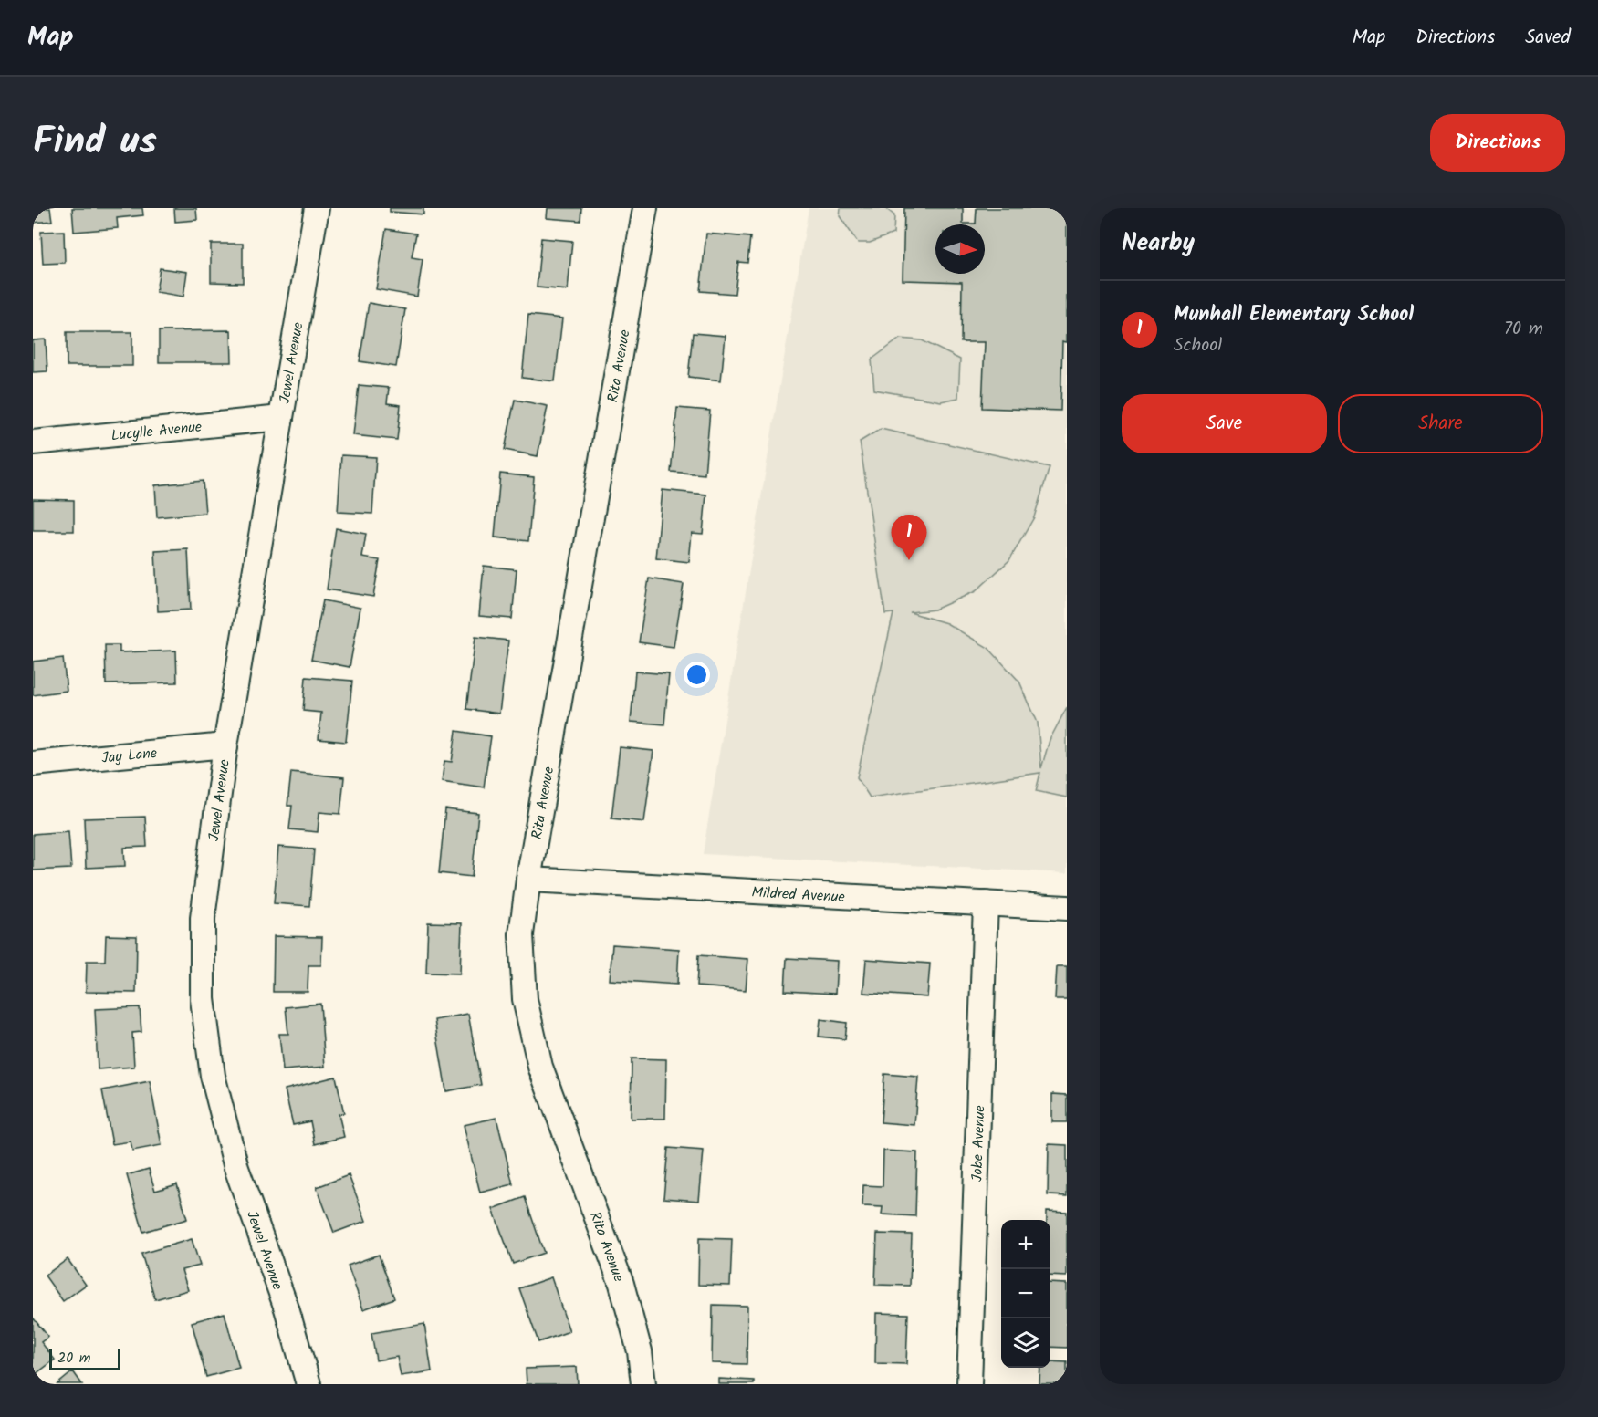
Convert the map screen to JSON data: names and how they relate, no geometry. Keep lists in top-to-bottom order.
{
  "streets": {
    "street": [
      "Jewel Avenue",
      "Rita Avenue",
      "Lucylle Avenue",
      "Jay Lane",
      "Mildred Avenue",
      "Jobe Avenue"
    ]
  },
  "crossings": [
    ["Jewel Avenue", "Lucylle Avenue"],
    ["Jewel Avenue", "Jay Lane"],
    ["Rita Avenue", "Mildred Avenue"],
    ["Mildred Avenue", "Jobe Avenue"]
  ],
  "scale_bar": "20 m",
  "north": "right",
  "page": {
    "header": "Map",
    "nav": ["Map", "Directions", "Saved"],
    "title": "Find us",
    "buttons": [
      "Directions",
      ["Save", "Share"]
    ],
    "heading": "Nearby",
    "list": [
      {
        "mark": "1",
        "name": "Munhall Elementary School",
        "note": "School",
        "value": "70 m"
      }
    ],
    "pins": "1",
    "map_buttons": ["+", "−"],
    "scale": "20 m"
  }
}
